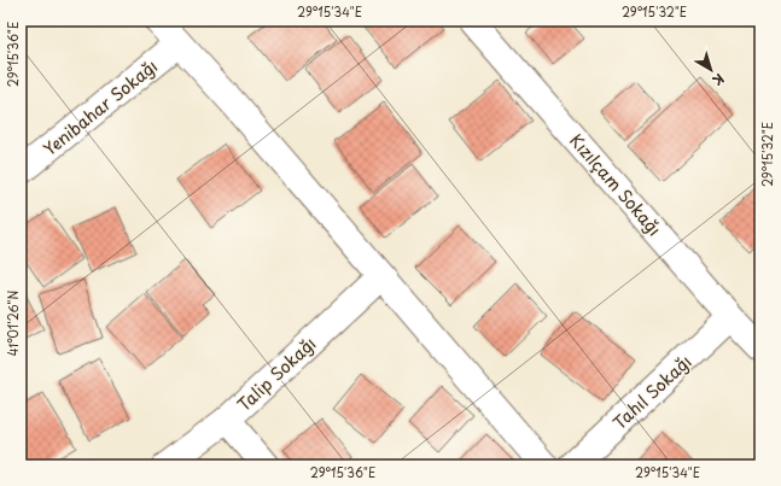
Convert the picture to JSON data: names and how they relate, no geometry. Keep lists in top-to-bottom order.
{
  "streets": {
    "street": [
      "Yenibahar Sokağı",
      "Kızılçam Sokağı",
      "Talip Sokağı",
      "Tahıl Sokağı"
    ]
  },
  "crossings": [
    ["Kızılçam Sokağı", "Tahıl Sokağı"]
  ],
  "north": "bottom right",
  "coordinates": [
    "29°15'34\"E",
    "29°15'32\"E",
    "29°15'36\"E",
    "41°01'26\"N"
  ]
}
